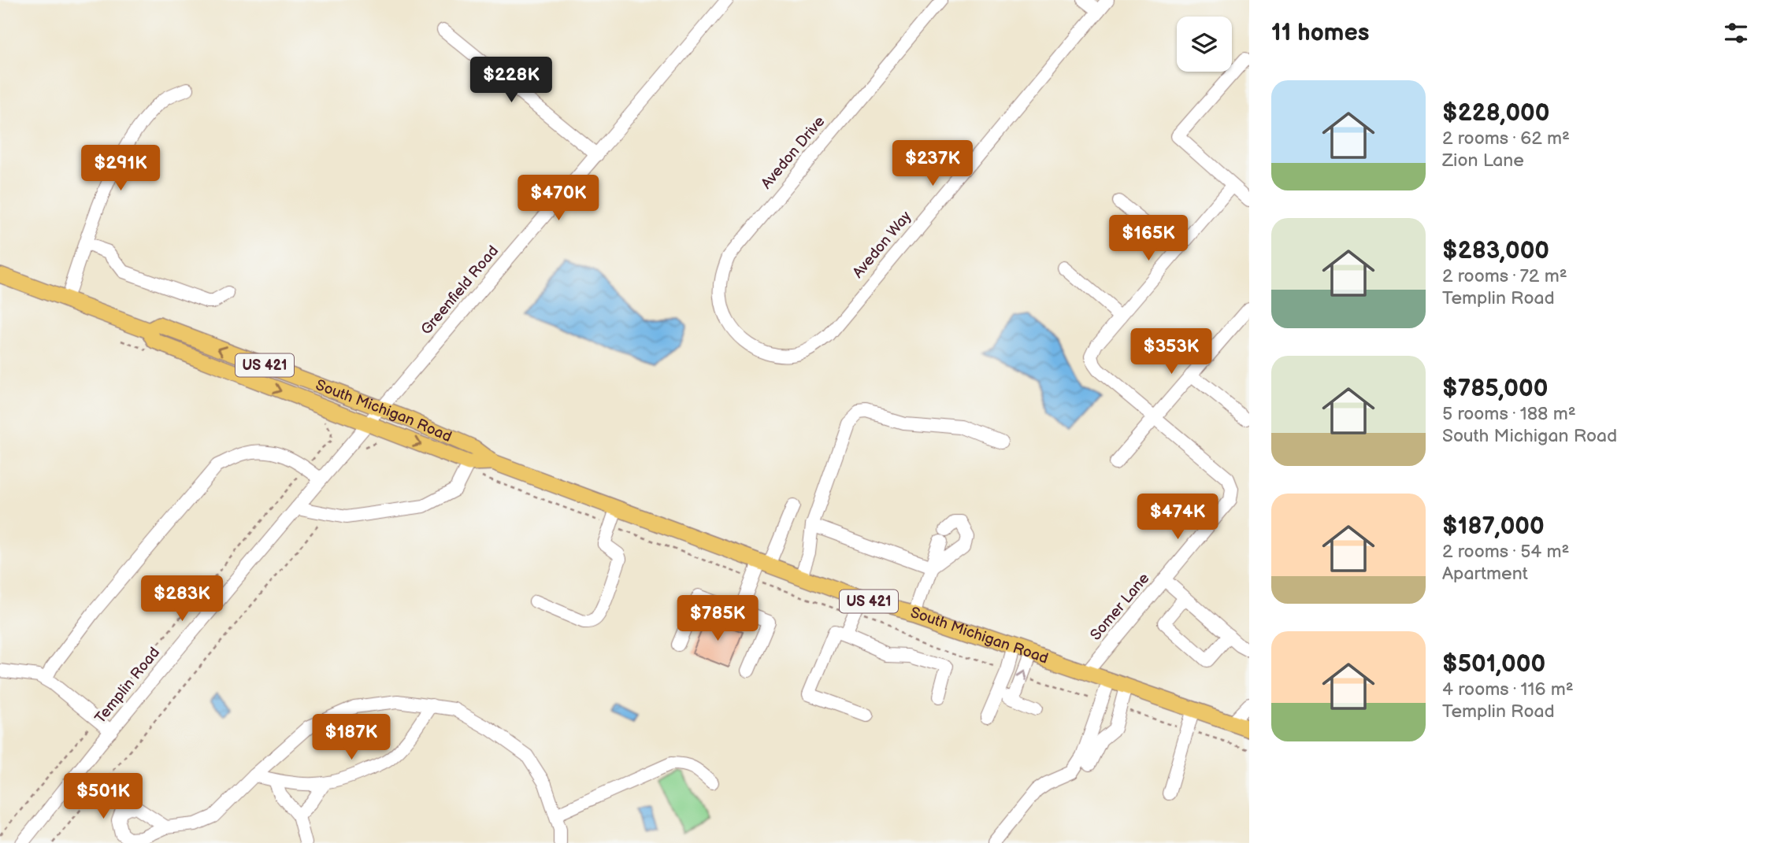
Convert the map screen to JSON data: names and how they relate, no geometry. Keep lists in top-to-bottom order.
{
  "streets": {
    "main road": ["US 421", "South Michigan Road"],
    "street": [
      "Avedon Drive",
      "Avedon Way",
      "Greenfield Road",
      "Somer Lane",
      "Templin Road"
    ]
  },
  "crossings": [
    ["Avedon Drive", "Avedon Way"],
    ["Greenfield Road", "South Michigan Road"],
    ["Greenfield Road", "Templin Road"],
    ["South Michigan Road", "Somer Lane"],
    ["South Michigan Road", "Templin Road"]
  ],
  "page": {
    "heading": "11 homes",
    "price": [
      "$228K",
      "$237K",
      "$291K",
      "$470K",
      "$165K",
      "$353K",
      "$474K",
      "$283K",
      "$785K",
      "$187K",
      "$501K"
    ],
    "list": [
      {
        "name": "$228,000",
        "note": "2 rooms · 62 m² · Zion Lane"
      },
      {
        "name": "$283,000",
        "note": "2 rooms · 72 m² · Templin Road"
      },
      {
        "name": "$785,000",
        "note": "5 rooms · 188 m² · South Michigan Road"
      },
      {
        "name": "$187,000",
        "note": "2 rooms · 54 m² · Apartment"
      },
      {
        "name": "$501,000",
        "note": "4 rooms · 116 m² · Templin Road"
      }
    ]
  }
}
